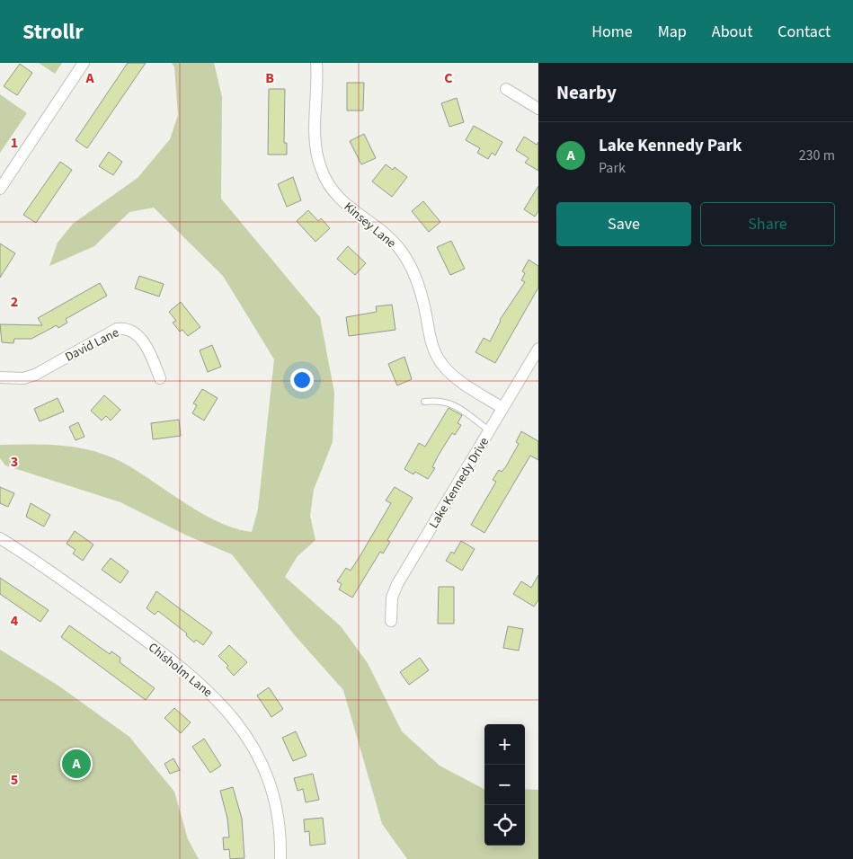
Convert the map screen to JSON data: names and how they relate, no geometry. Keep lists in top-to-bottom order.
{
  "streets": {
    "street": [
      "Kinsey Lane",
      "David Lane",
      "Lake Kennedy Drive",
      "Chisholm Lane"
    ]
  },
  "crossings": [
    ["Kinsey Lane", "Lake Kennedy Drive"]
  ],
  "page": {
    "header": "Strollr",
    "nav": [
      "Home",
      "Map",
      "About",
      "Contact"
    ],
    "heading": "Nearby",
    "list": [
      {
        "mark": "A",
        "name": "Lake Kennedy Park",
        "note": "Park",
        "value": "230 m"
      }
    ],
    "buttons": ["Save", "Share"],
    "map_buttons": ["+", "−"],
    "pins": "A"
  },
  "grid": {
    "columns": ["A", "B", "C"],
    "rows": [
      "1",
      "2",
      "3",
      "4",
      "5"
    ]
  }
}
